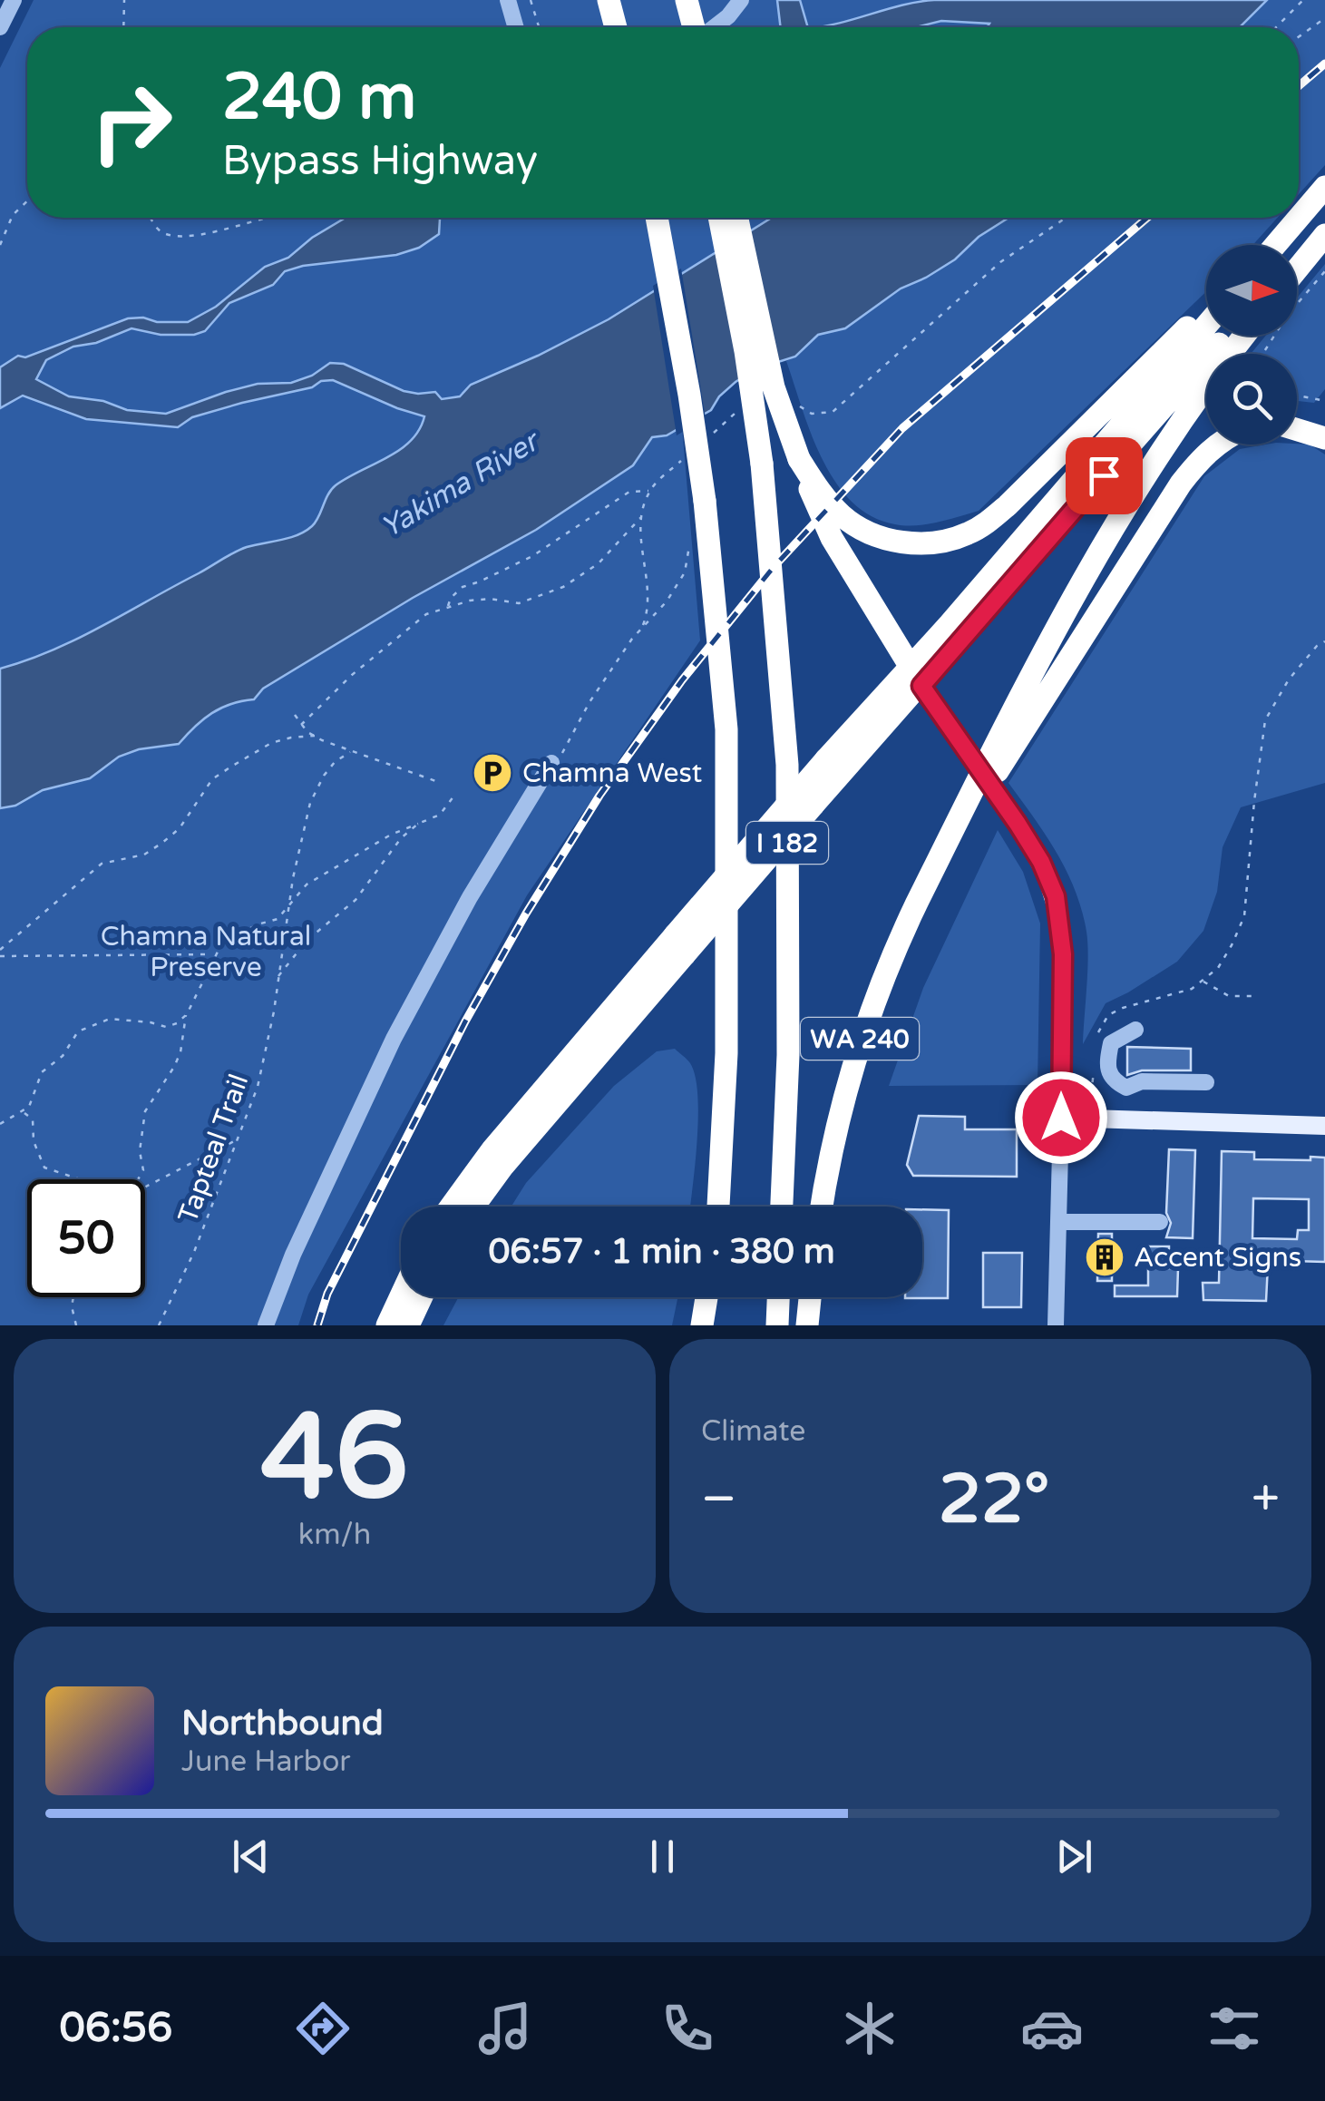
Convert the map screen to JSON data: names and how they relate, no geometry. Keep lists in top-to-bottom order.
{
  "streets": {
    "highway": ["I 182", "WA 240"],
    "path": ["Tapteal Trail"]
  },
  "water": ["Yakima River"],
  "parks": ["Chamna Natural Preserve"],
  "places": {
    "parking": ["Chamna West"],
    "building": ["Accent Signs"]
  },
  "north": "right",
  "page": {
    "turn": ["240 m", "Bypass Highway"],
    "limit": "50",
    "trip": "06:57 · 1 min · 380 m",
    "tile": [
      ["46", "km/h"],
      "Climate"
    ],
    "heat": ["−", "22°", "+"],
    "song": ["Northbound", "June Harbor"],
    "tabs": "06:56"
  }
}
